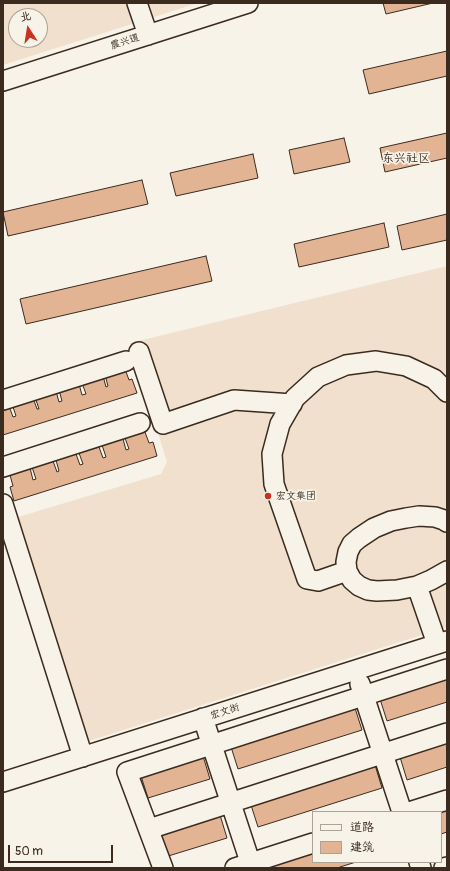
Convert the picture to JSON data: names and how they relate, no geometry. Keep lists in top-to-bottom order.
{
  "streets": {
    "street": ["震兴道", "宏文街"]
  },
  "districts": ["东兴社区"],
  "places": ["宏文集团"],
  "legend": ["道路", "建筑"],
  "scale_bar": "50 m",
  "north": "top"
}
